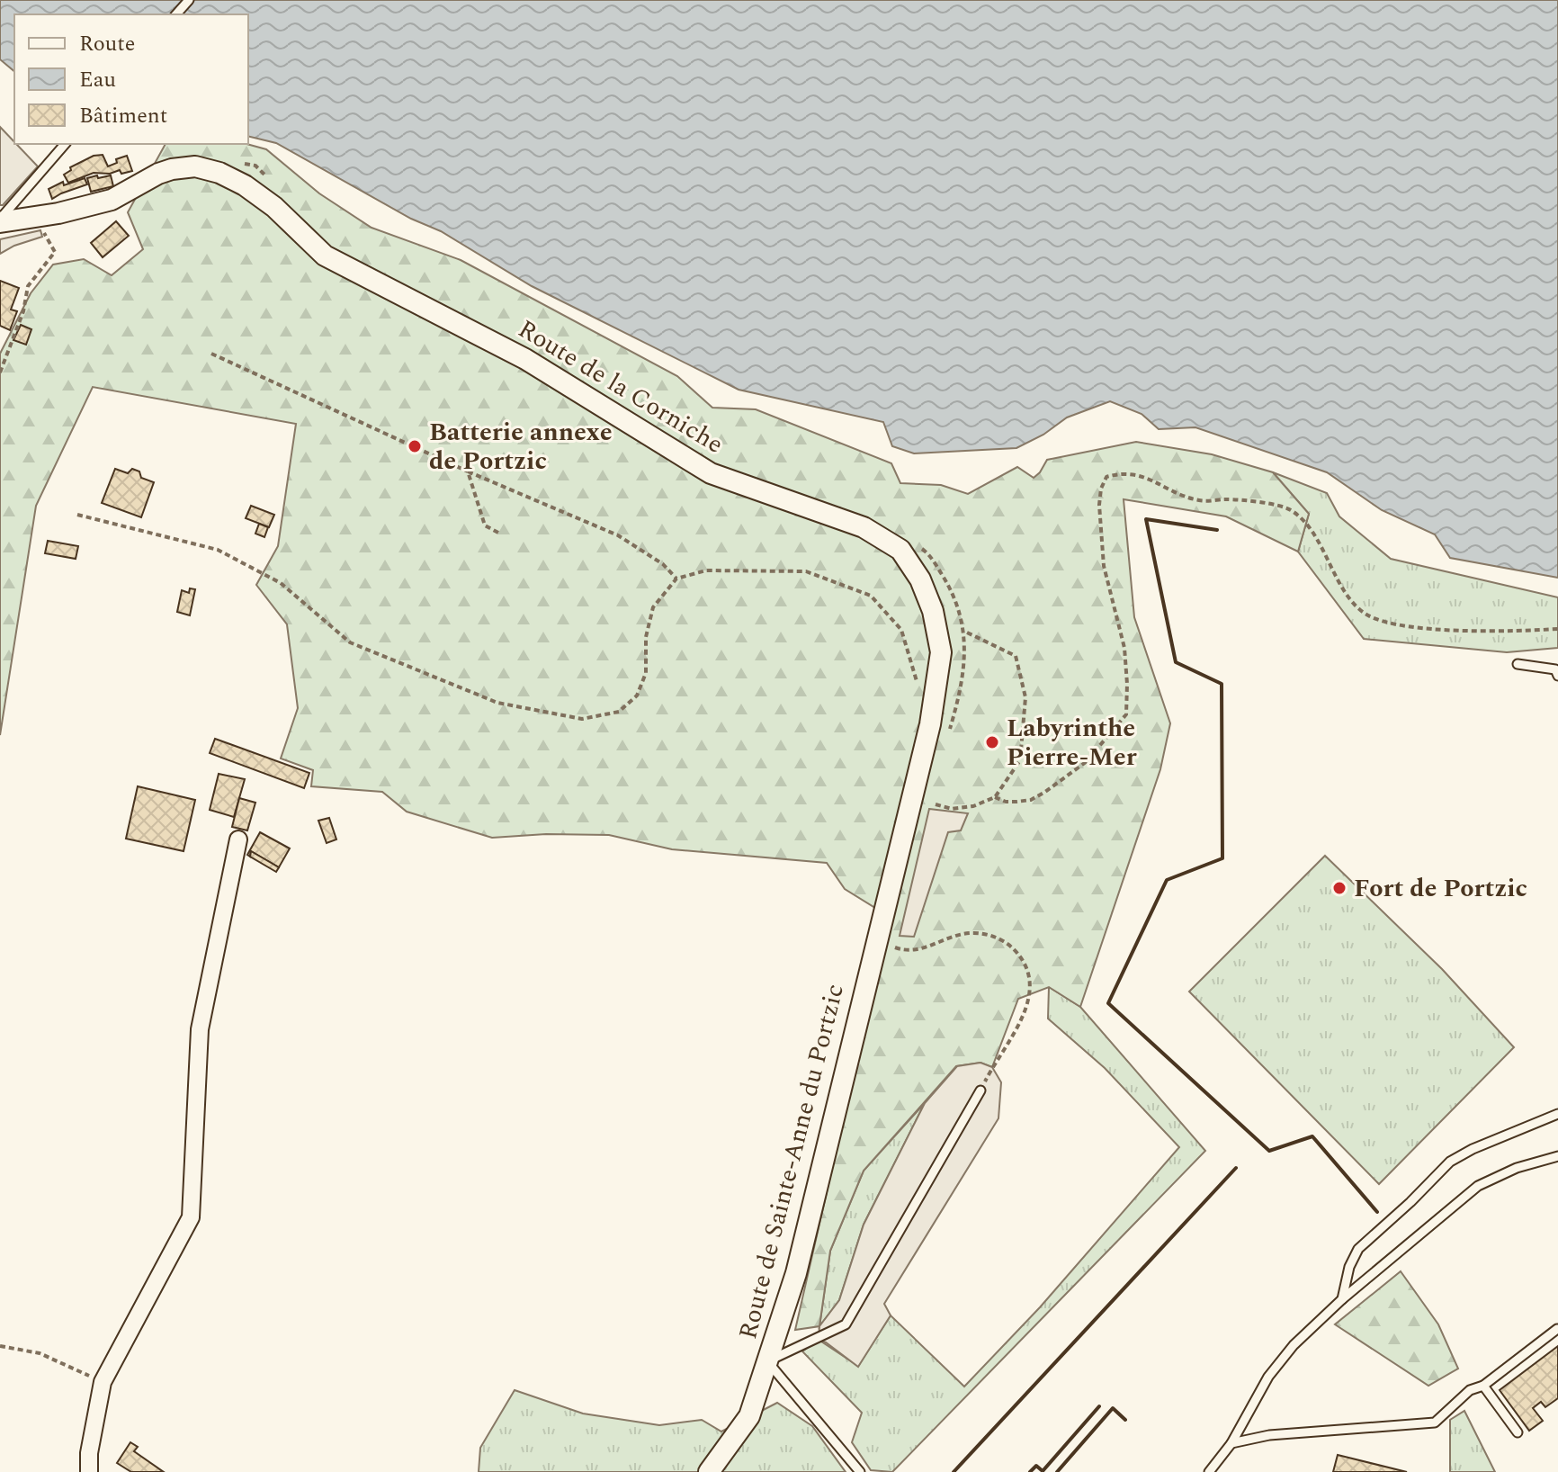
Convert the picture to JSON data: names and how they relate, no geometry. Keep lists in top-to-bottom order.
{
  "streets": {
    "street": ["Route de la Corniche", "Route de Sainte-Anne du Portzic"]
  },
  "crossings": [
    ["Route de la Corniche", "Route de Sainte-Anne du Portzic"]
  ],
  "places": ["Batterie annexe de Portzic", "Labyrinthe Pierre-Mer", "Fort de Portzic"],
  "legend": ["Route", "Eau", "Bâtiment"]
}
